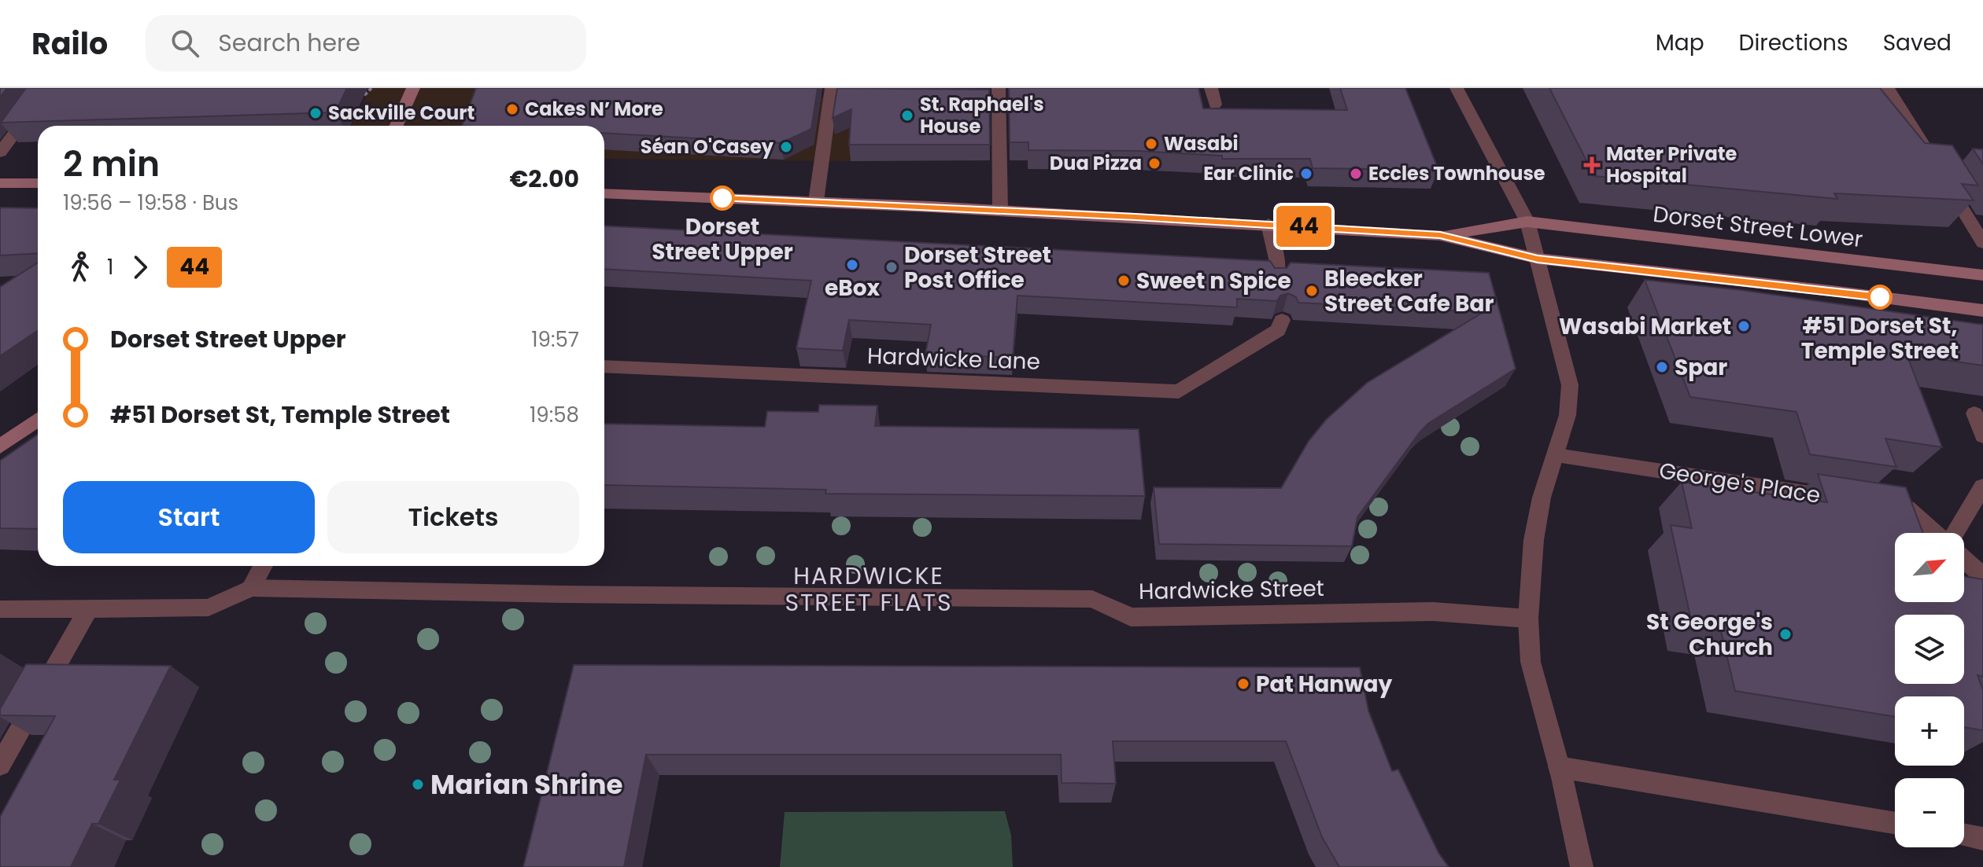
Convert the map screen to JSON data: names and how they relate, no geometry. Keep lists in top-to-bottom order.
{
  "streets": {
    "main road": ["Dorset Street Lower"],
    "street": ["Hardwicke Lane", "George's Place", "Hardwicke Street"]
  },
  "districts": ["HARDWICKE STREET FLATS"],
  "places": {
    "other": [
      "Cakes N’ More",
      "Sackville Court",
      "St. Raphael's House",
      "Wasabi",
      "Séan O'Casey",
      "Dua Pizza",
      "Ear Clinic",
      "Eccles Townhouse",
      "Dorset Street Upper",
      "eBox",
      "Dorset Street Post Office",
      "Sweet n Spice",
      "Bleecker Street Cafe Bar",
      "#51 Dorset St, Temple Street",
      "Wasabi Market",
      "Spar",
      "St George's Church",
      "Pat Hanway",
      "Marian Shrine"
    ],
    "health": ["Mater Private Hospital"]
  },
  "lines": ["bus line 44"],
  "north": "top right",
  "page": {
    "header": "Railo",
    "search": "Search here",
    "nav": ["Map", "Directions", "Saved"],
    "on_map": "44",
    "heading": ["2 min", "19:56 – 19:58 · Bus", "€2.00"],
    "legs": ["1", "44"],
    "list": [
      {
        "name": "Dorset Street Upper",
        "value": "19:57"
      },
      {
        "name": "#51 Dorset St, Temple Street",
        "value": "19:58"
      }
    ],
    "buttons": ["Start", "Tickets"],
    "map_buttons": ["+", "−"]
  }
}
